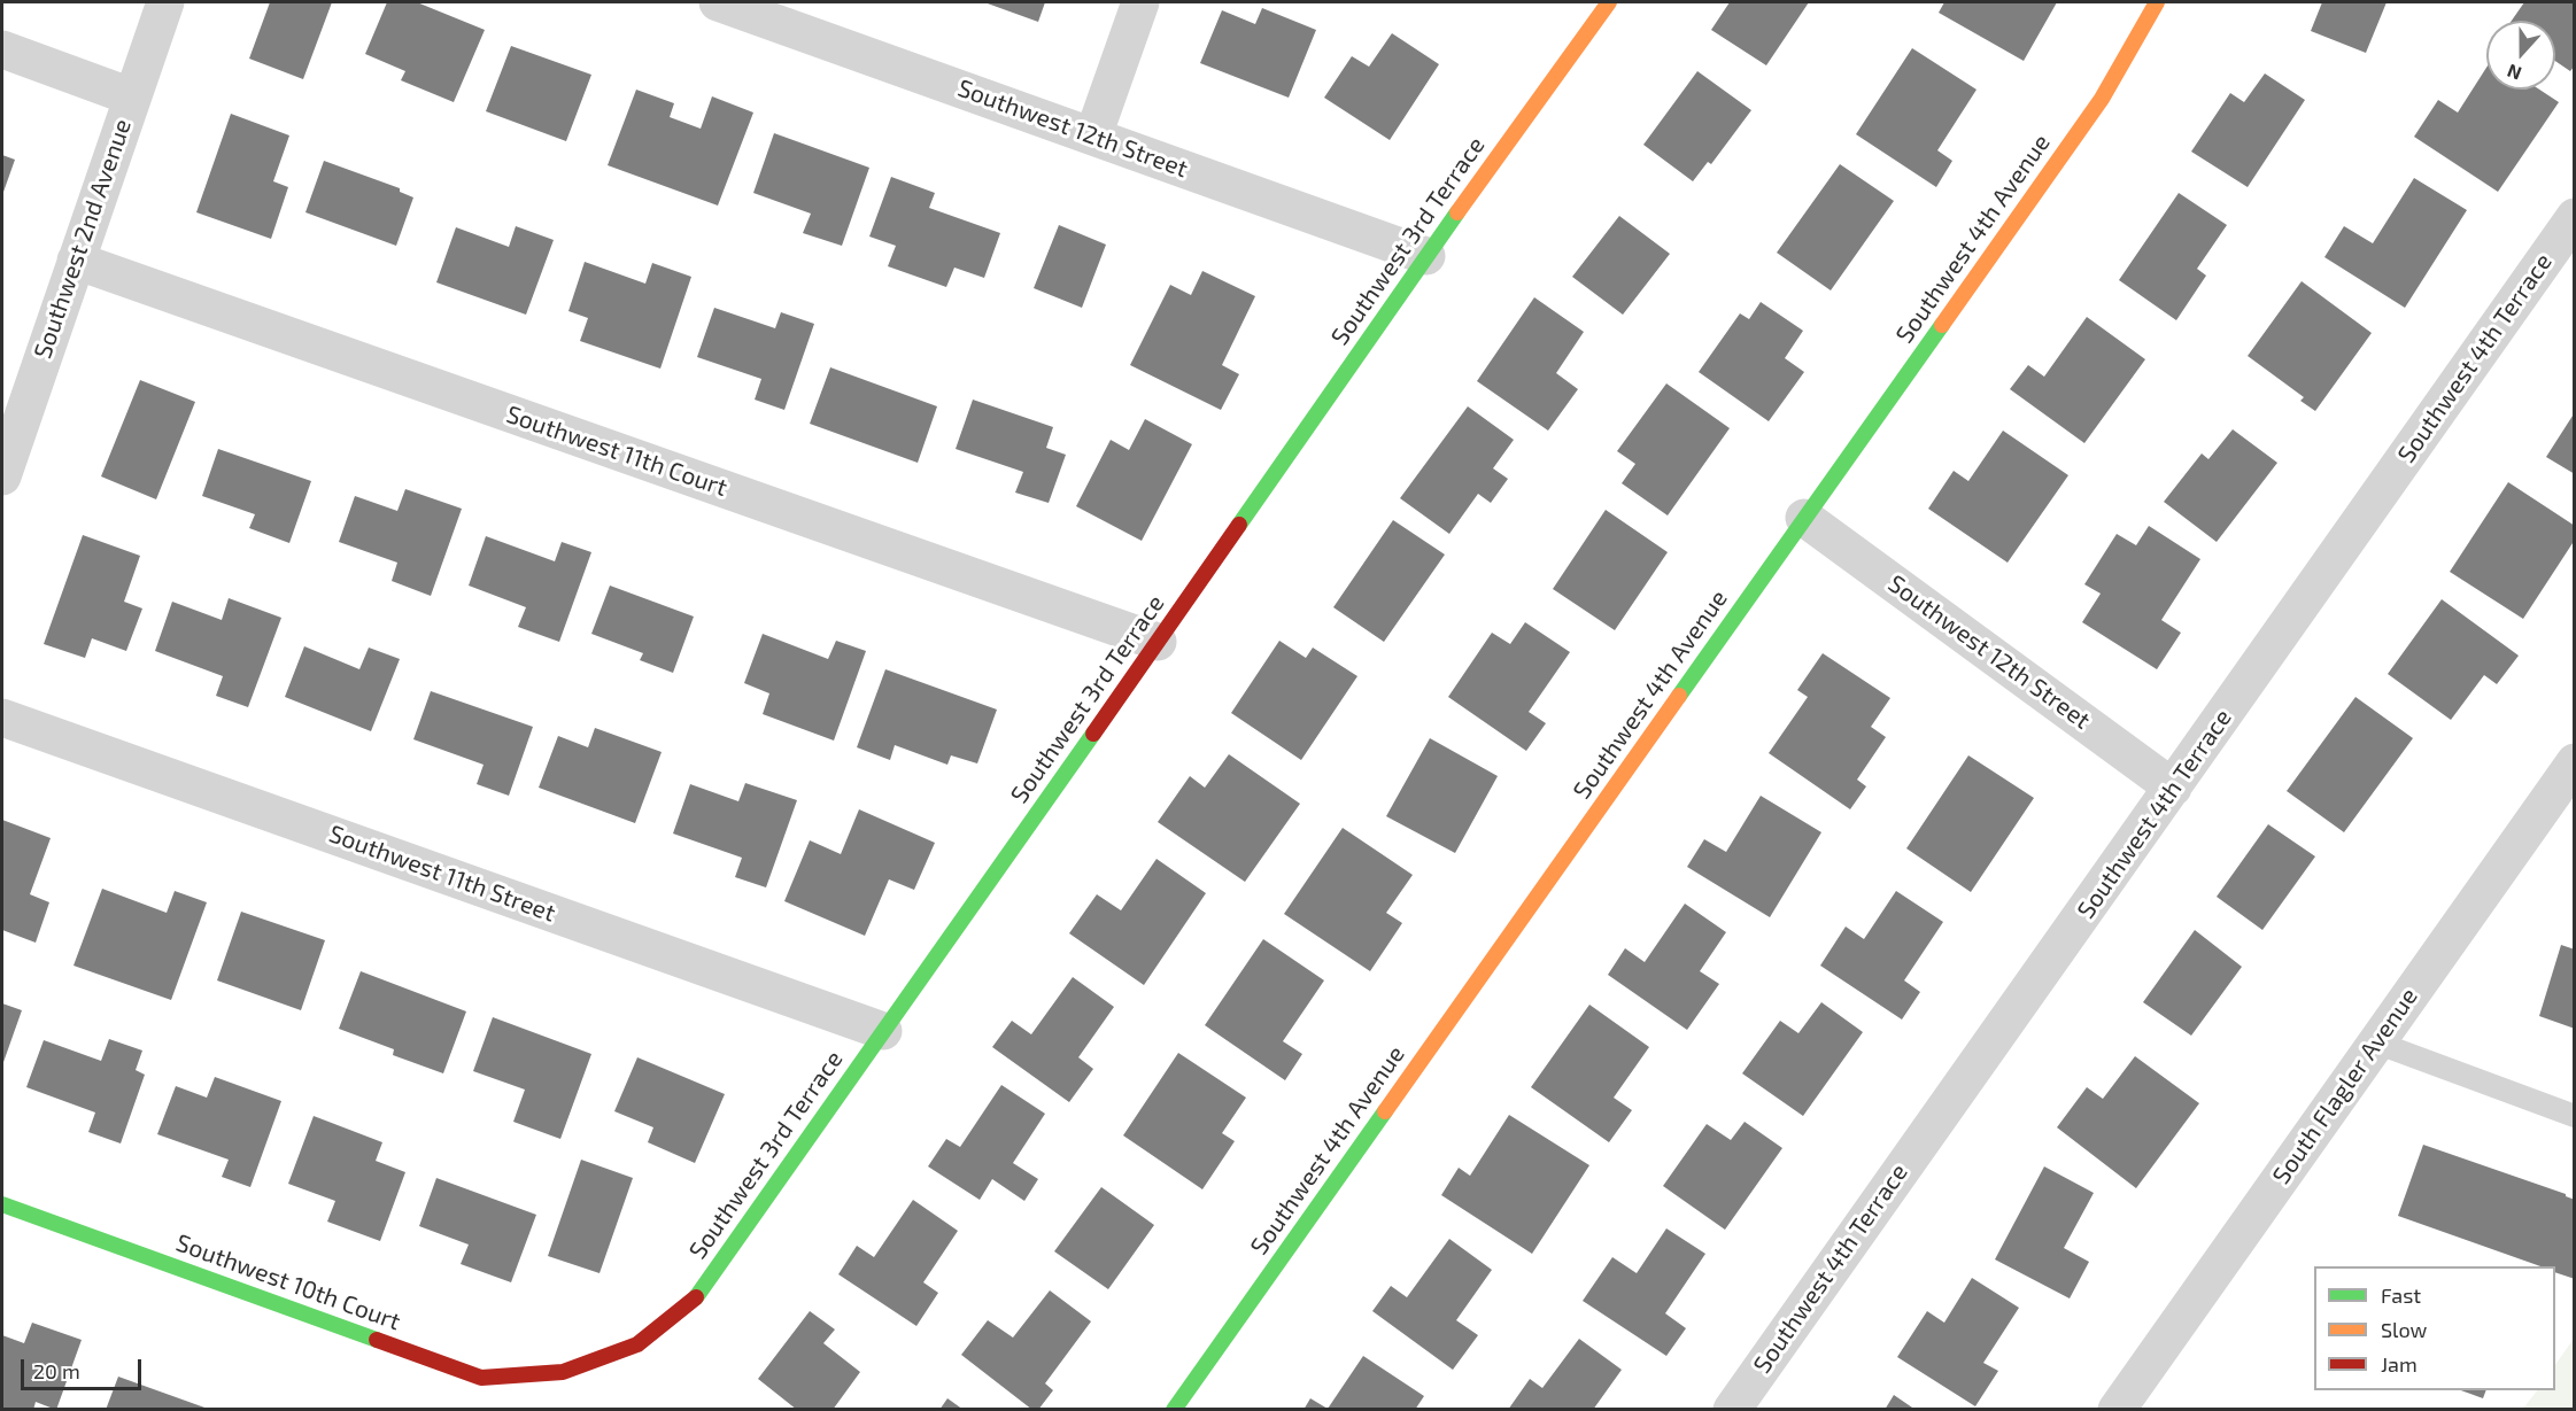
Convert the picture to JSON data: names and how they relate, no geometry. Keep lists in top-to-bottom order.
{
  "streets": {
    "street": [
      "Southwest 12th Street",
      "Southwest 2nd Avenue",
      "Southwest 4th Avenue",
      "Southwest 3rd Terrace",
      "Southwest 4th Terrace",
      "Southwest 11th Court",
      "Southwest 11th Street",
      "South Flagler Avenue",
      "Southwest 10th Court"
    ]
  },
  "crossings": [
    ["Southwest 12th Street", "Southwest 4th Avenue"],
    ["Southwest 12th Street", "Southwest 3rd Terrace"],
    ["Southwest 12th Street", "Southwest 4th Terrace"],
    ["Southwest 2nd Avenue", "Southwest 11th Court"],
    ["Southwest 3rd Terrace", "Southwest 11th Court"],
    ["Southwest 3rd Terrace", "Southwest 11th Street"],
    ["Southwest 3rd Terrace", "Southwest 10th Court"]
  ],
  "legend": ["Fast", "Slow", "Jam"],
  "scale_bar": "20 m",
  "north": "bottom"
}
